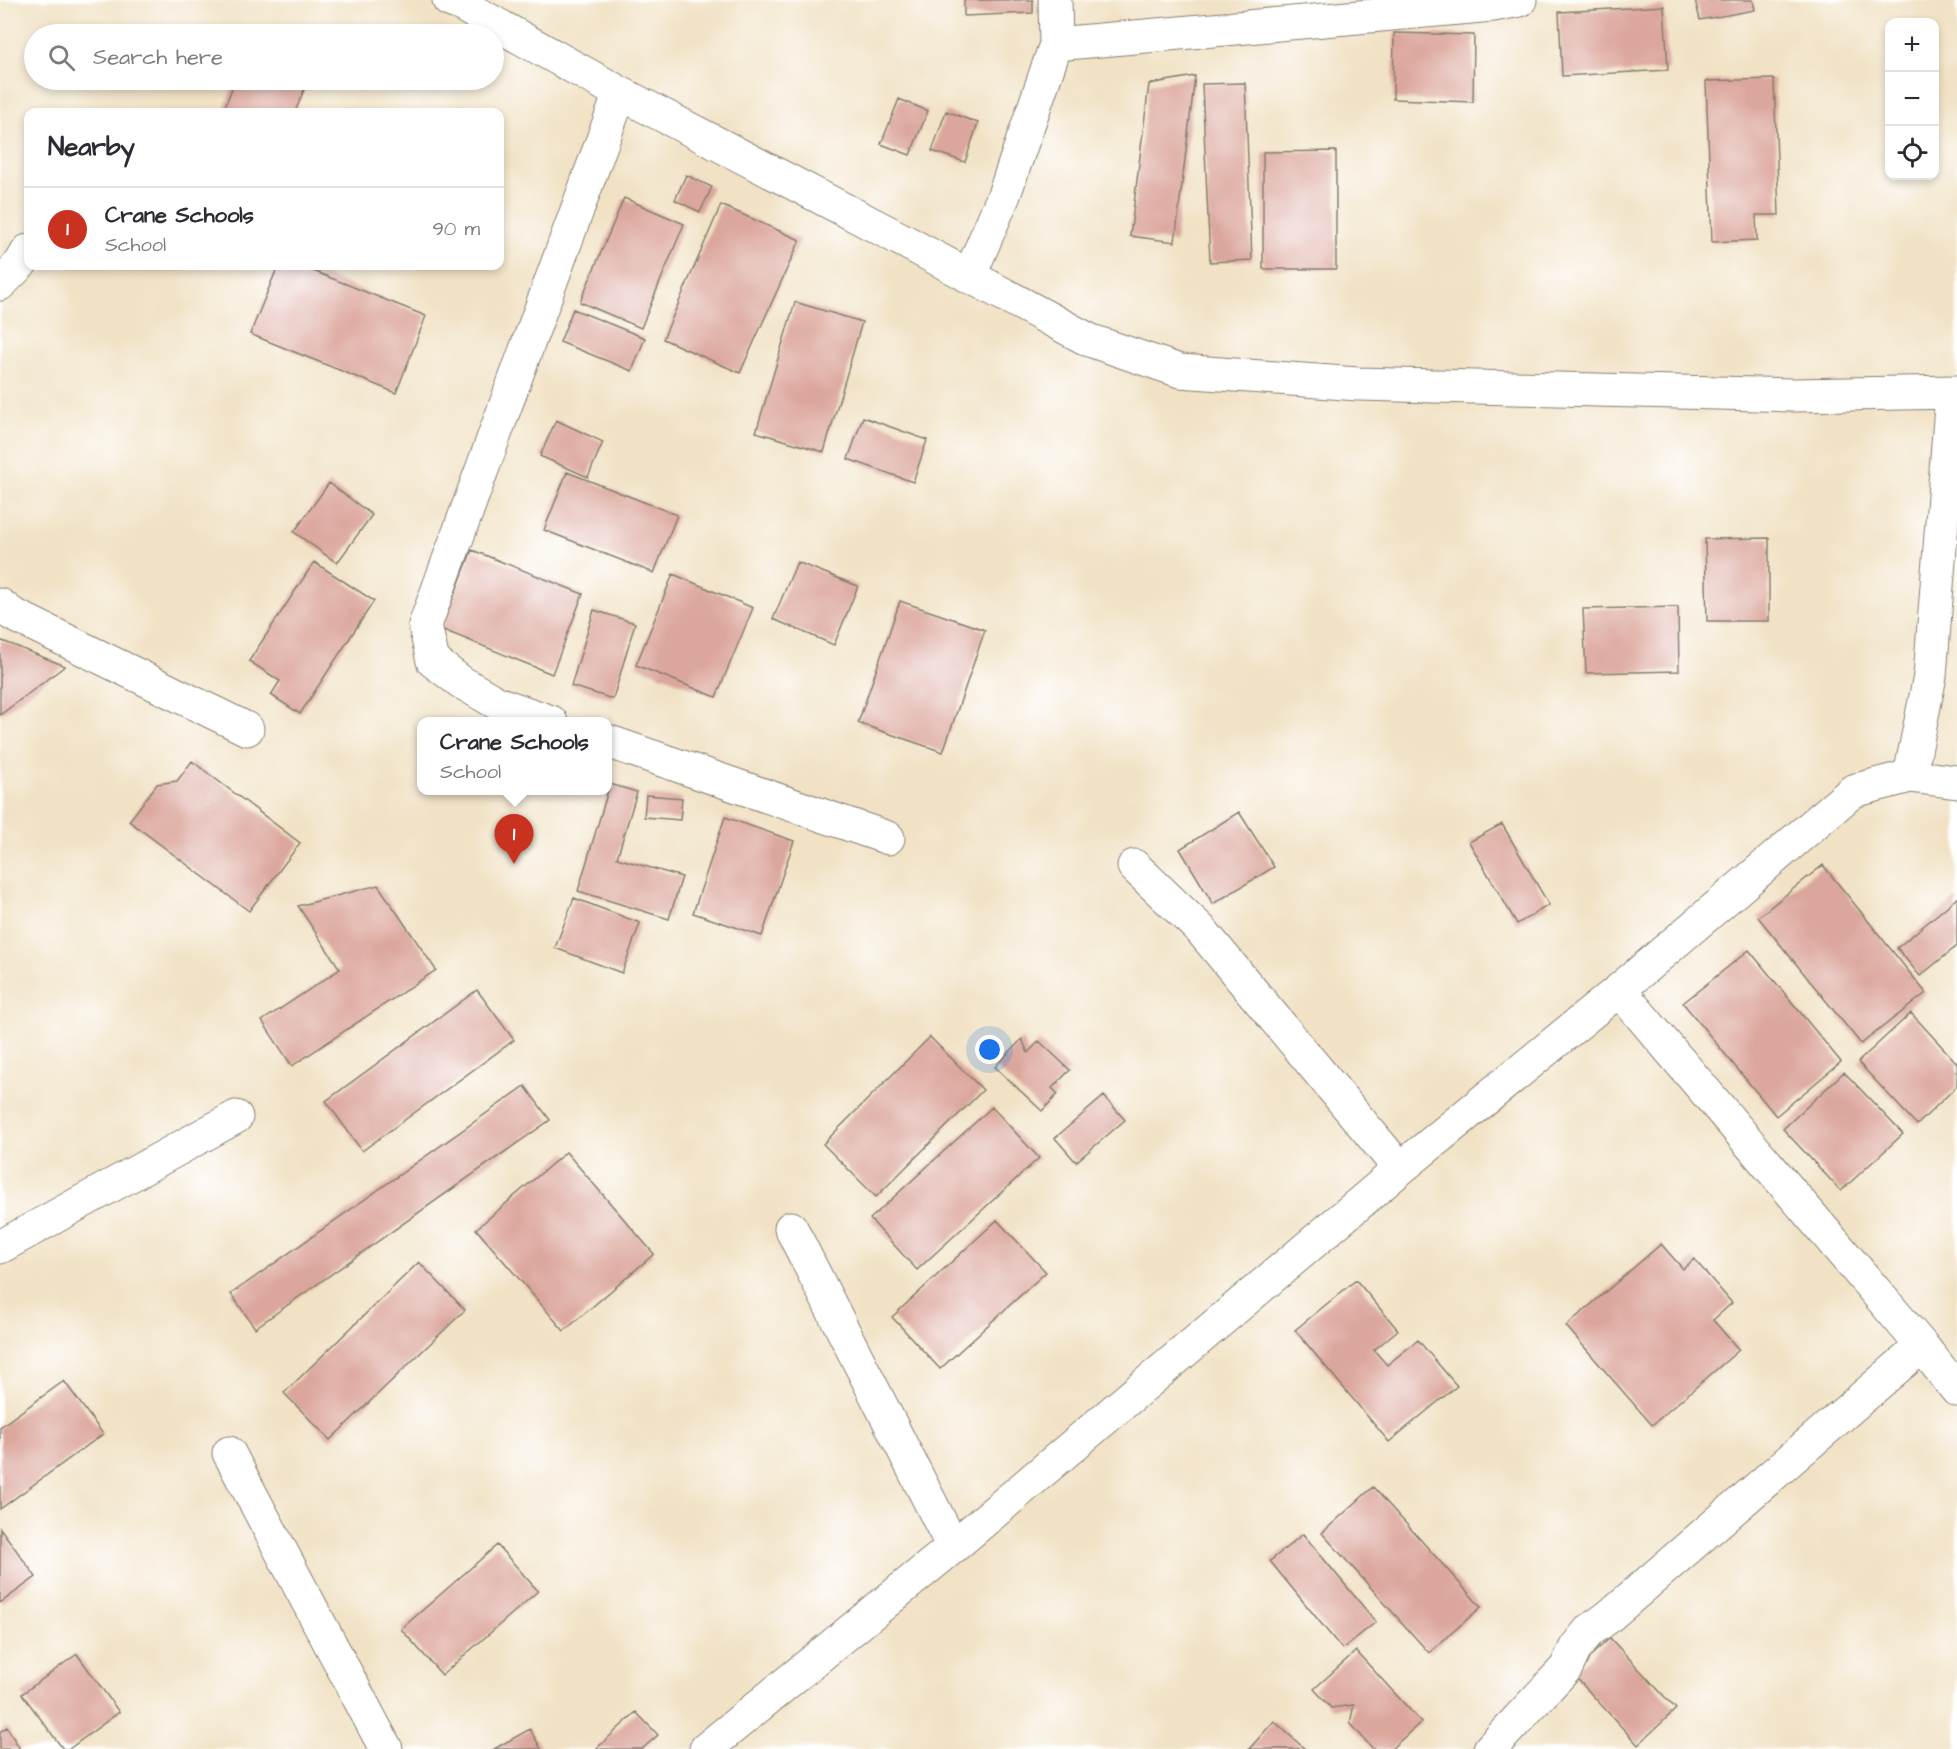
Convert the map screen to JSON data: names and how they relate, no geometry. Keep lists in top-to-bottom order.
{
  "page": {
    "map_buttons": ["+", "−"],
    "search": "Search here",
    "heading": "Nearby",
    "list": [
      {
        "mark": "1",
        "name": "Crane Schools",
        "note": "School",
        "value": "90 m"
      }
    ],
    "popup": ["Crane Schools", "School"],
    "pins": "1"
  }
}
